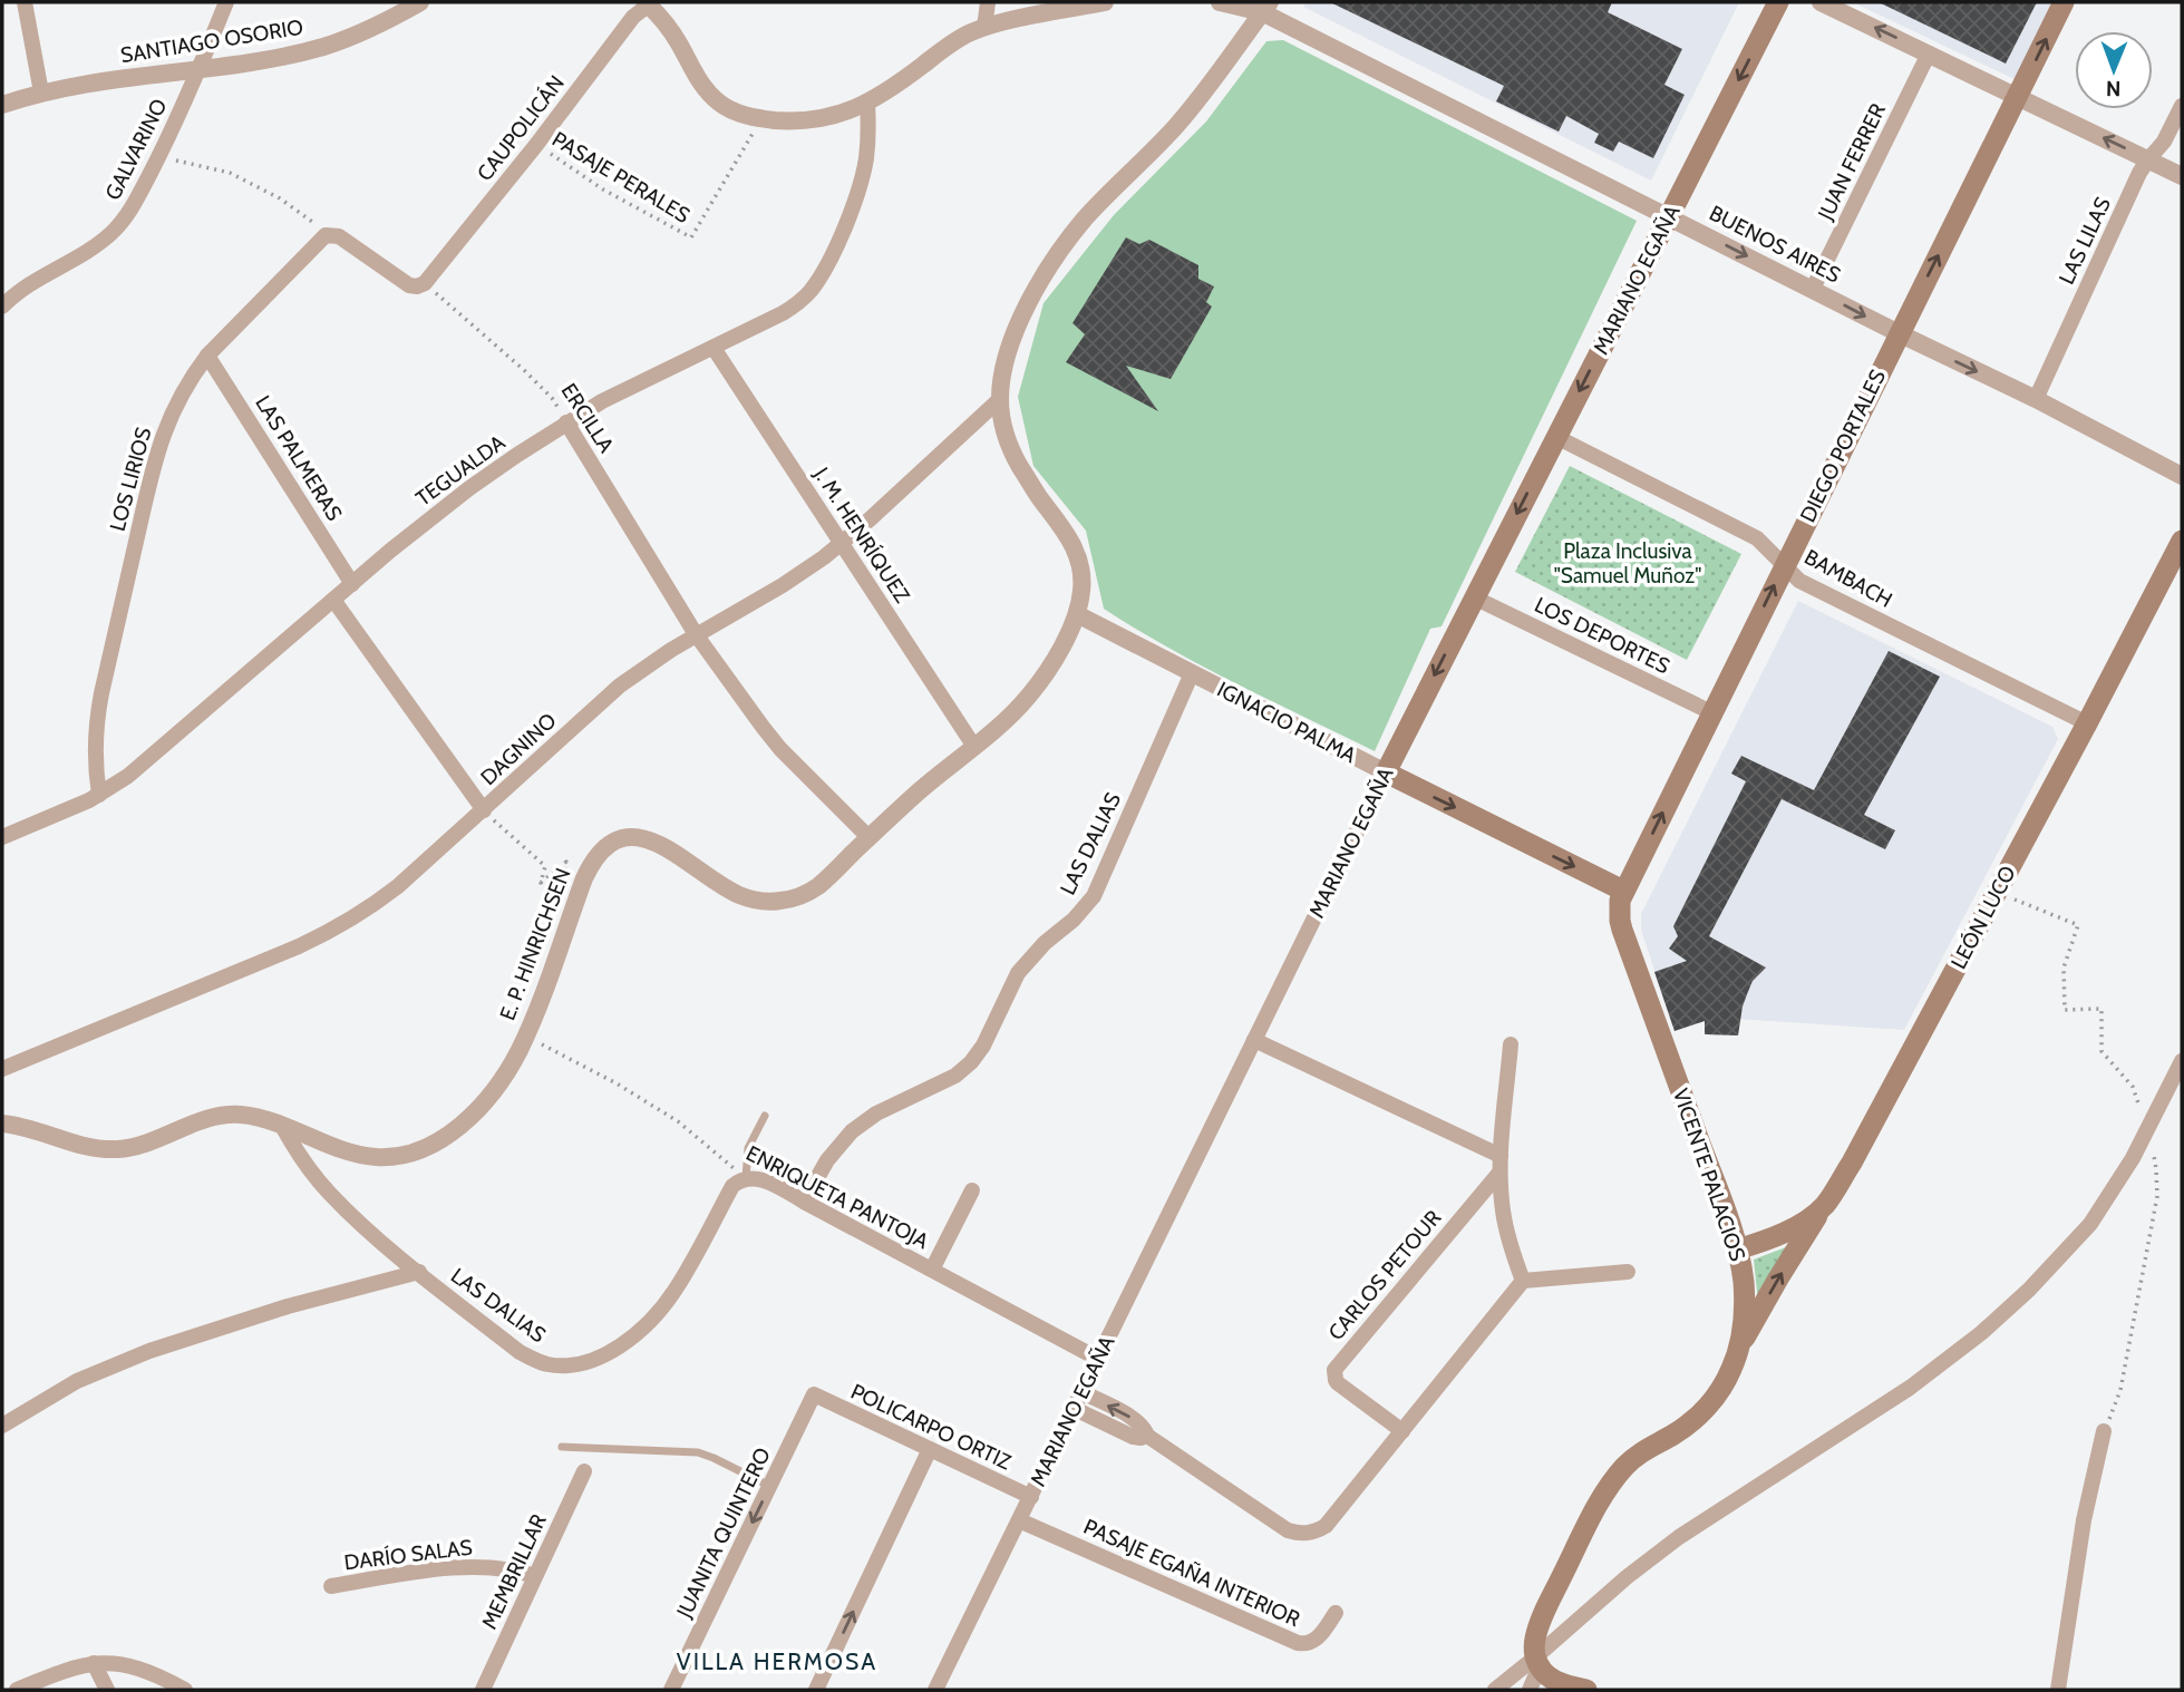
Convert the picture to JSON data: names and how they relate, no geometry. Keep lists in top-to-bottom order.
{
  "streets": {
    "main road": [
      "MARIANO EGAÑA",
      "DIEGO PORTALES",
      "IGNACIO PALMA",
      "LEÓN LUCO",
      "VICENTE PALACIOS"
    ],
    "street": [
      "SANTIAGO OSORIO",
      "CAUPOLICÁN",
      "GALVARINO",
      "JUAN FERRER",
      "LAS LILAS",
      "BUENOS AIRES",
      "ERCILLA",
      "LAS PALMERAS",
      "TEGUALDA",
      "LOS LIRIOS",
      "J. M. HENRÍQUEZ",
      "BAMBACH",
      "LOS DEPORTES",
      "DAGNINO",
      "LAS DALIAS",
      "E. P. HINRICHSEN",
      "ENRIQUETA PANTOJA",
      "CARLOS PETOUR",
      "POLICARPO ORTIZ",
      "JUANITA QUINTERO",
      "DARÍO SALAS",
      "MEMBRILLAR",
      "PASAJE EGAÑA INTERIOR"
    ],
    "path": ["PASAJE PERALES"]
  },
  "crossings": [
    ["SANTIAGO OSORIO", "GALVARINO"],
    ["CAUPOLICÁN", "PASAJE PERALES"],
    ["CAUPOLICÁN", "ERCILLA"],
    ["JUAN FERRER", "BUENOS AIRES"],
    ["LAS LILAS", "BUENOS AIRES"],
    ["BUENOS AIRES", "MARIANO EGAÑA"],
    ["BUENOS AIRES", "DIEGO PORTALES"],
    ["BUENOS AIRES", "E. P. HINRICHSEN"],
    ["MARIANO EGAÑA", "BAMBACH"],
    ["MARIANO EGAÑA", "LOS DEPORTES"],
    ["MARIANO EGAÑA", "IGNACIO PALMA"],
    ["MARIANO EGAÑA", "ENRIQUETA PANTOJA"],
    ["MARIANO EGAÑA", "POLICARPO ORTIZ"],
    ["MARIANO EGAÑA", "PASAJE EGAÑA INTERIOR"],
    ["ERCILLA", "TEGUALDA"],
    ["ERCILLA", "DAGNINO"],
    ["ERCILLA", "E. P. HINRICHSEN"],
    ["DIEGO PORTALES", "BAMBACH"],
    ["DIEGO PORTALES", "LOS DEPORTES"],
    ["DIEGO PORTALES", "IGNACIO PALMA"],
    ["DIEGO PORTALES", "VICENTE PALACIOS"],
    ["LAS PALMERAS", "TEGUALDA"],
    ["LAS PALMERAS", "LOS LIRIOS"],
    ["TEGUALDA", "LOS LIRIOS"],
    ["TEGUALDA", "J. M. HENRÍQUEZ"],
    ["J. M. HENRÍQUEZ", "DAGNINO"],
    ["J. M. HENRÍQUEZ", "E. P. HINRICHSEN"],
    ["BAMBACH", "LEÓN LUCO"],
    ["IGNACIO PALMA", "LAS DALIAS"],
    ["IGNACIO PALMA", "E. P. HINRICHSEN"],
    ["IGNACIO PALMA", "VICENTE PALACIOS"],
    ["DAGNINO", "E. P. HINRICHSEN"],
    ["LAS DALIAS", "E. P. HINRICHSEN"],
    ["LAS DALIAS", "ENRIQUETA PANTOJA"],
    ["LEÓN LUCO", "VICENTE PALACIOS"],
    ["E. P. HINRICHSEN", "ENRIQUETA PANTOJA"],
    ["POLICARPO ORTIZ", "JUANITA QUINTERO"],
    ["DARÍO SALAS", "MEMBRILLAR"]
  ],
  "one_way": [
    "BUENOS AIRES",
    "MARIANO EGAÑA",
    "DIEGO PORTALES",
    "IGNACIO PALMA"
  ],
  "districts": ["VILLA HERMOSA"],
  "parks": ["Plaza Inclusiva \"Samuel Muñoz\""],
  "north": "bottom"
}
